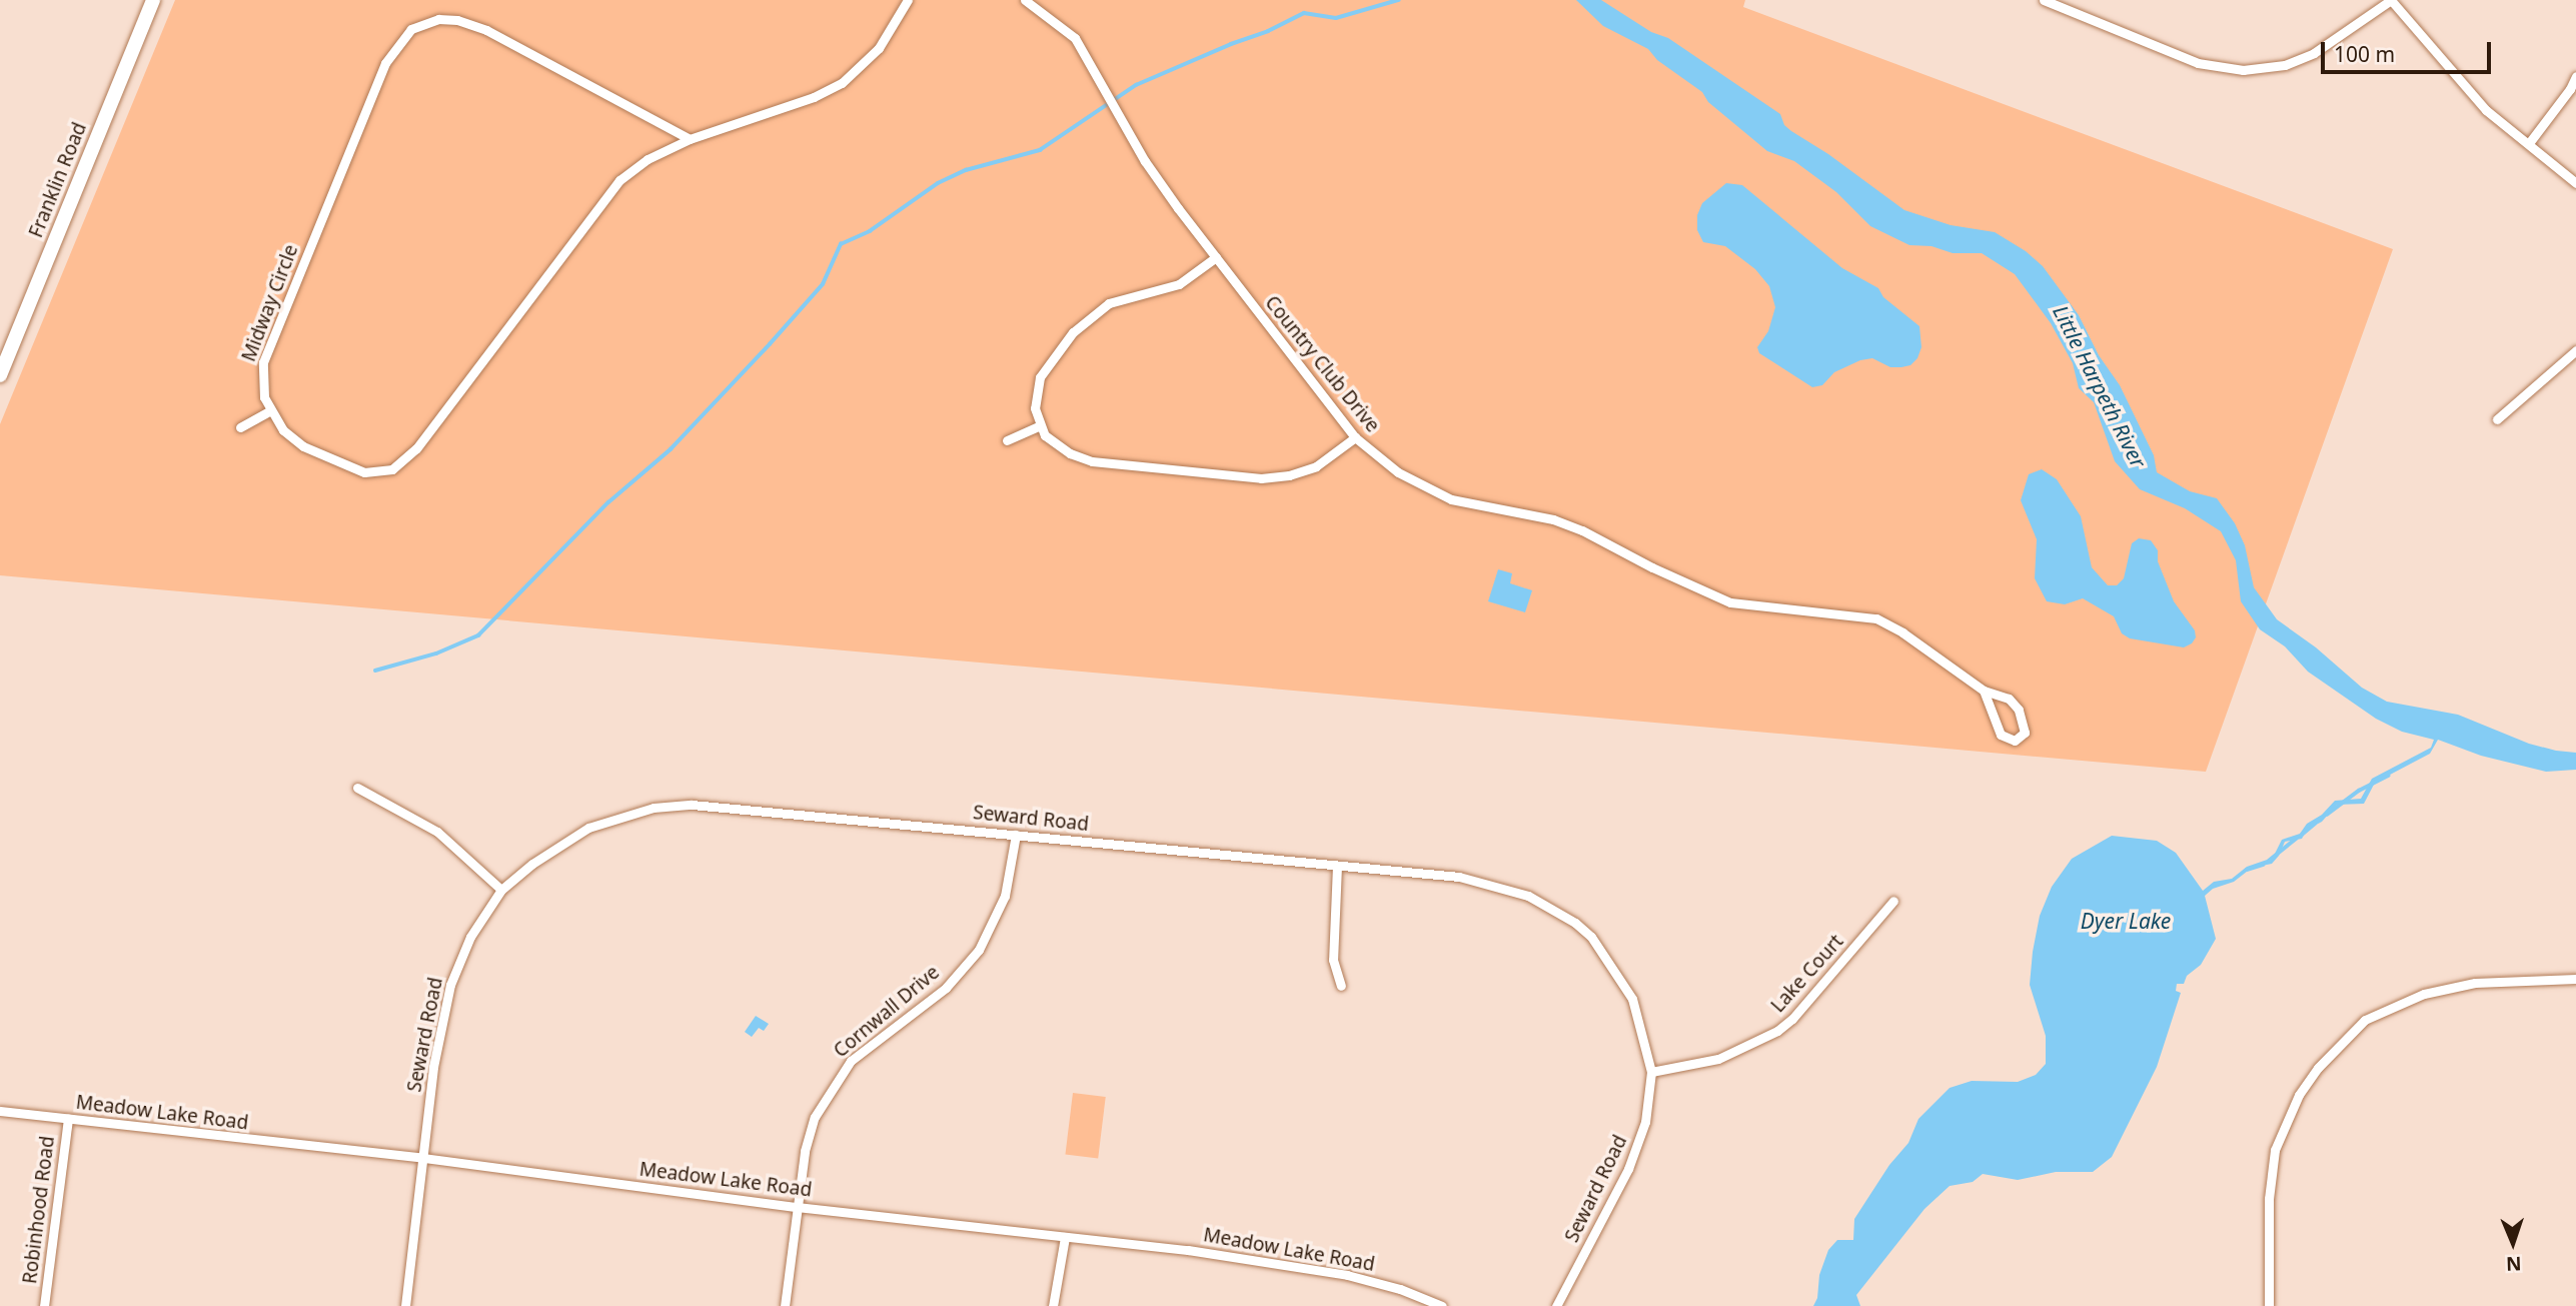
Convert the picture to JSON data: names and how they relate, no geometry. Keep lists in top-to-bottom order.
{
  "streets": {
    "main road": ["Franklin Road"],
    "street": [
      "Midway Circle",
      "Country Club Drive",
      "Seward Road",
      "Lake Court",
      "Cornwall Drive",
      "Meadow Lake Road",
      "Robinhood Road"
    ]
  },
  "crossings": [
    ["Seward Road", "Lake Court"],
    ["Seward Road", "Cornwall Drive"],
    ["Seward Road", "Meadow Lake Road"],
    ["Cornwall Drive", "Meadow Lake Road"],
    ["Meadow Lake Road", "Robinhood Road"]
  ],
  "water": ["Little Harpeth River", "Dyer Lake"],
  "scale_bar": "100 m",
  "north": "bottom"
}
